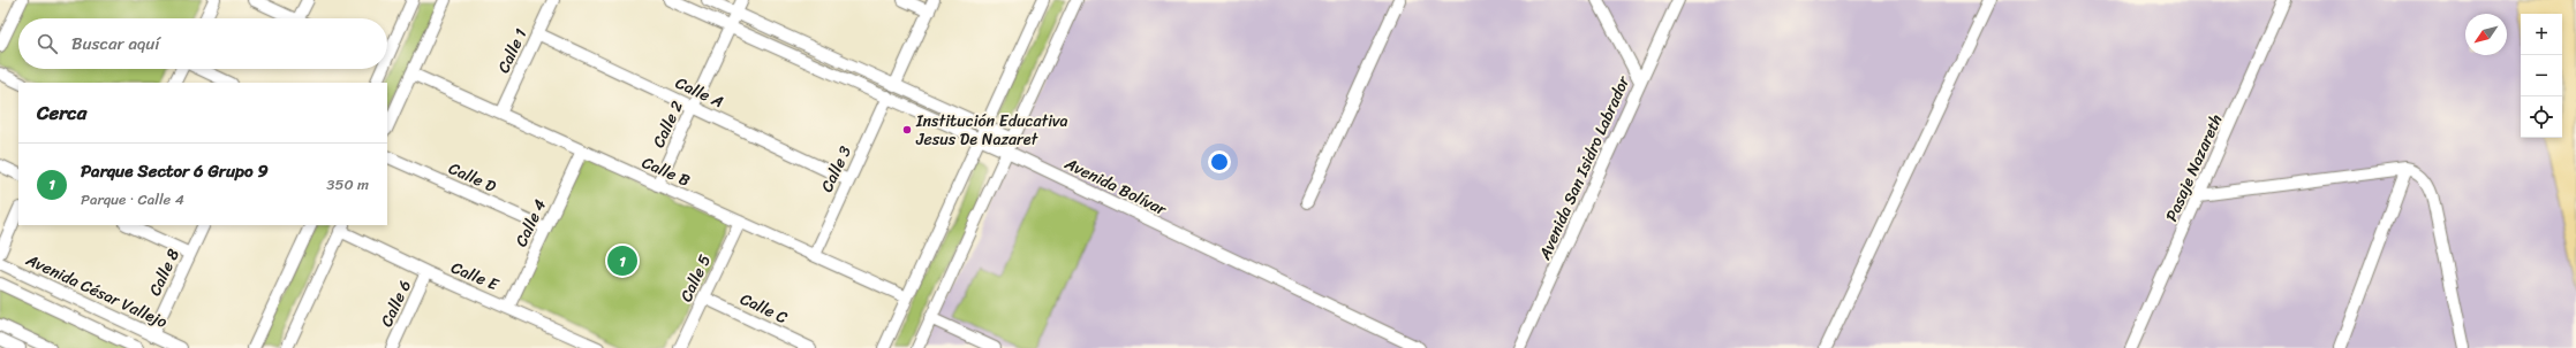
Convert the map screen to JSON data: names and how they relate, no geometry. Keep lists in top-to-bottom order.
{
  "streets": {
    "street": [
      "Calle 1",
      "Calle A",
      "Calle 2",
      "Avenida San Isidro Labrador",
      "Pasaje Nazareth",
      "Calle 3",
      "Calle B",
      "Calle D",
      "Avenida Bolívar",
      "Calle 4",
      "Calle 8",
      "Calle E",
      "Calle 5",
      "Avenida César Vallejo",
      "Calle 6",
      "Calle C"
    ]
  },
  "crossings": [
    ["Calle 1", "Calle A"],
    ["Calle 1", "Calle B"],
    ["Calle A", "Calle 2"],
    ["Calle A", "Calle 3"],
    ["Calle 2", "Calle B"],
    ["Calle 2", "Avenida Bolívar"],
    ["Calle 3", "Calle B"],
    ["Calle 3", "Avenida Bolívar"],
    ["Calle B", "Calle 4"],
    ["Calle B", "Calle 5"],
    ["Calle D", "Calle 4"],
    ["Calle 4", "Calle E"],
    ["Calle 8", "Avenida César Vallejo"],
    ["Calle E", "Calle 6"],
    ["Calle 5", "Calle C"]
  ],
  "places": ["Institución Educativa Jesus De Nazaret"],
  "north": "bottom left",
  "page": {
    "map_buttons": ["+", "−"],
    "search": "Buscar aquí",
    "heading": "Cerca",
    "list": [
      {
        "mark": "1",
        "name": "Parque Sector 6 Grupo 9",
        "note": "Parque · Calle 4",
        "value": "350 m"
      }
    ],
    "pins": "1"
  }
}
